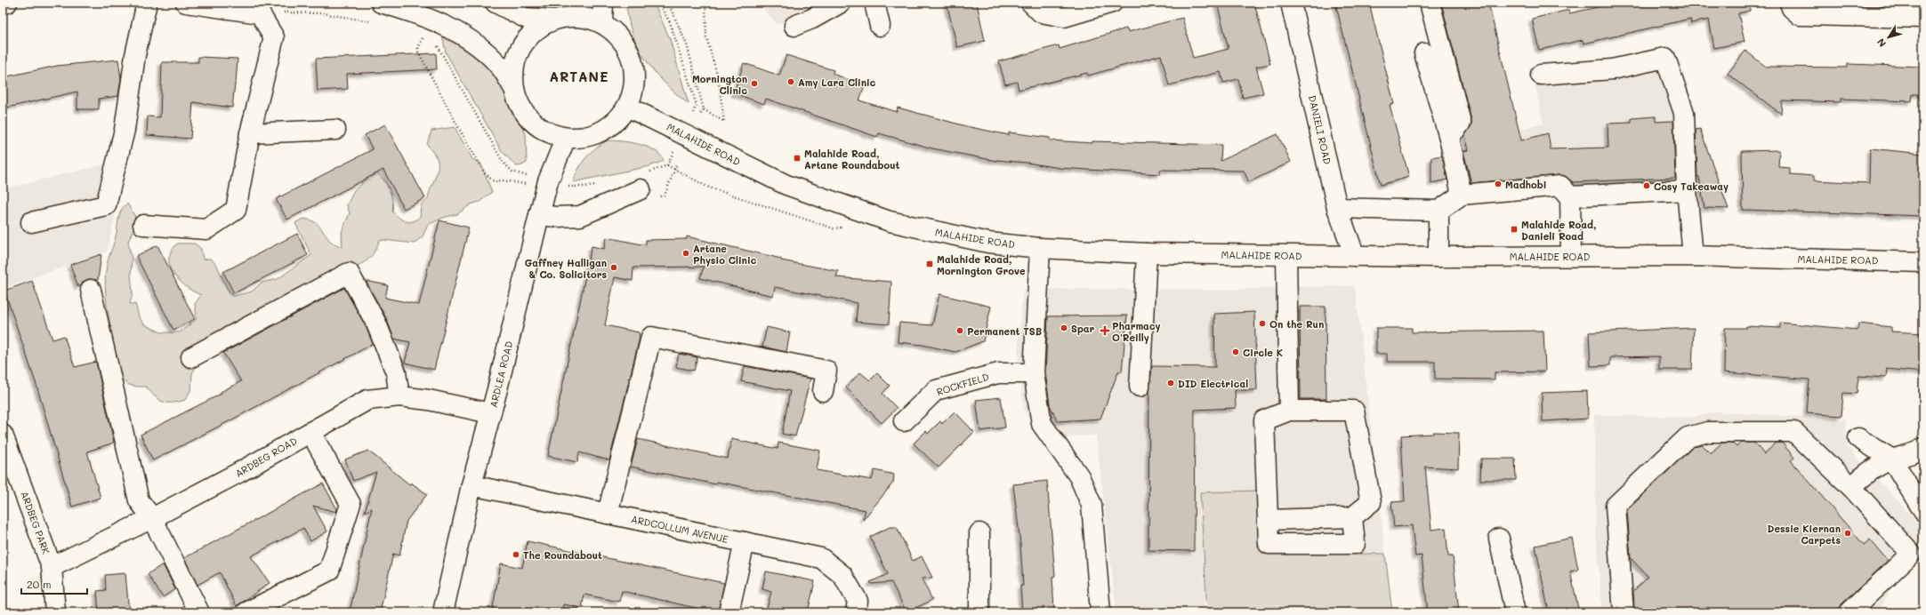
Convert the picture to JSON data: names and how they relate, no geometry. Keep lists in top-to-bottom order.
{
  "streets": {
    "street": [
      "DANIELI ROAD",
      "MALAHIDE ROAD",
      "ARDLEA ROAD",
      "ROCKFIELD",
      "ARDBEG ROAD",
      "ARDBEG PARK",
      "ARDCOLLUM AVENUE"
    ]
  },
  "crossings": [
    ["DANIELI ROAD", "MALAHIDE ROAD"],
    ["MALAHIDE ROAD", "ARDLEA ROAD"],
    ["ARDLEA ROAD", "ARDBEG ROAD"],
    ["ARDLEA ROAD", "ARDCOLLUM AVENUE"],
    ["ARDBEG ROAD", "ARDBEG PARK"]
  ],
  "districts": ["ARTANE"],
  "places": {
    "other": [
      "Amy Lara Clinic",
      "Mornington Clinic",
      "Madhobi",
      "Cosy Takeaway",
      "Artane Physio Clinic",
      "Gaffney Halligan & Co. Solicitors",
      "On the Run",
      "Spar",
      "Permanent TSB",
      "Circle K",
      "DID Electrical",
      "Dessie Kiernan Carpets",
      "The Roundabout"
    ],
    "transit": ["Malahide Road, Artane Roundabout", "Malahide Road, Danieli Road", "Malahide Road, Mornington Grove"],
    "health": ["Pharmacy O'Reilly"]
  },
  "scale_bar": "20 m",
  "north": "bottom left"
}
